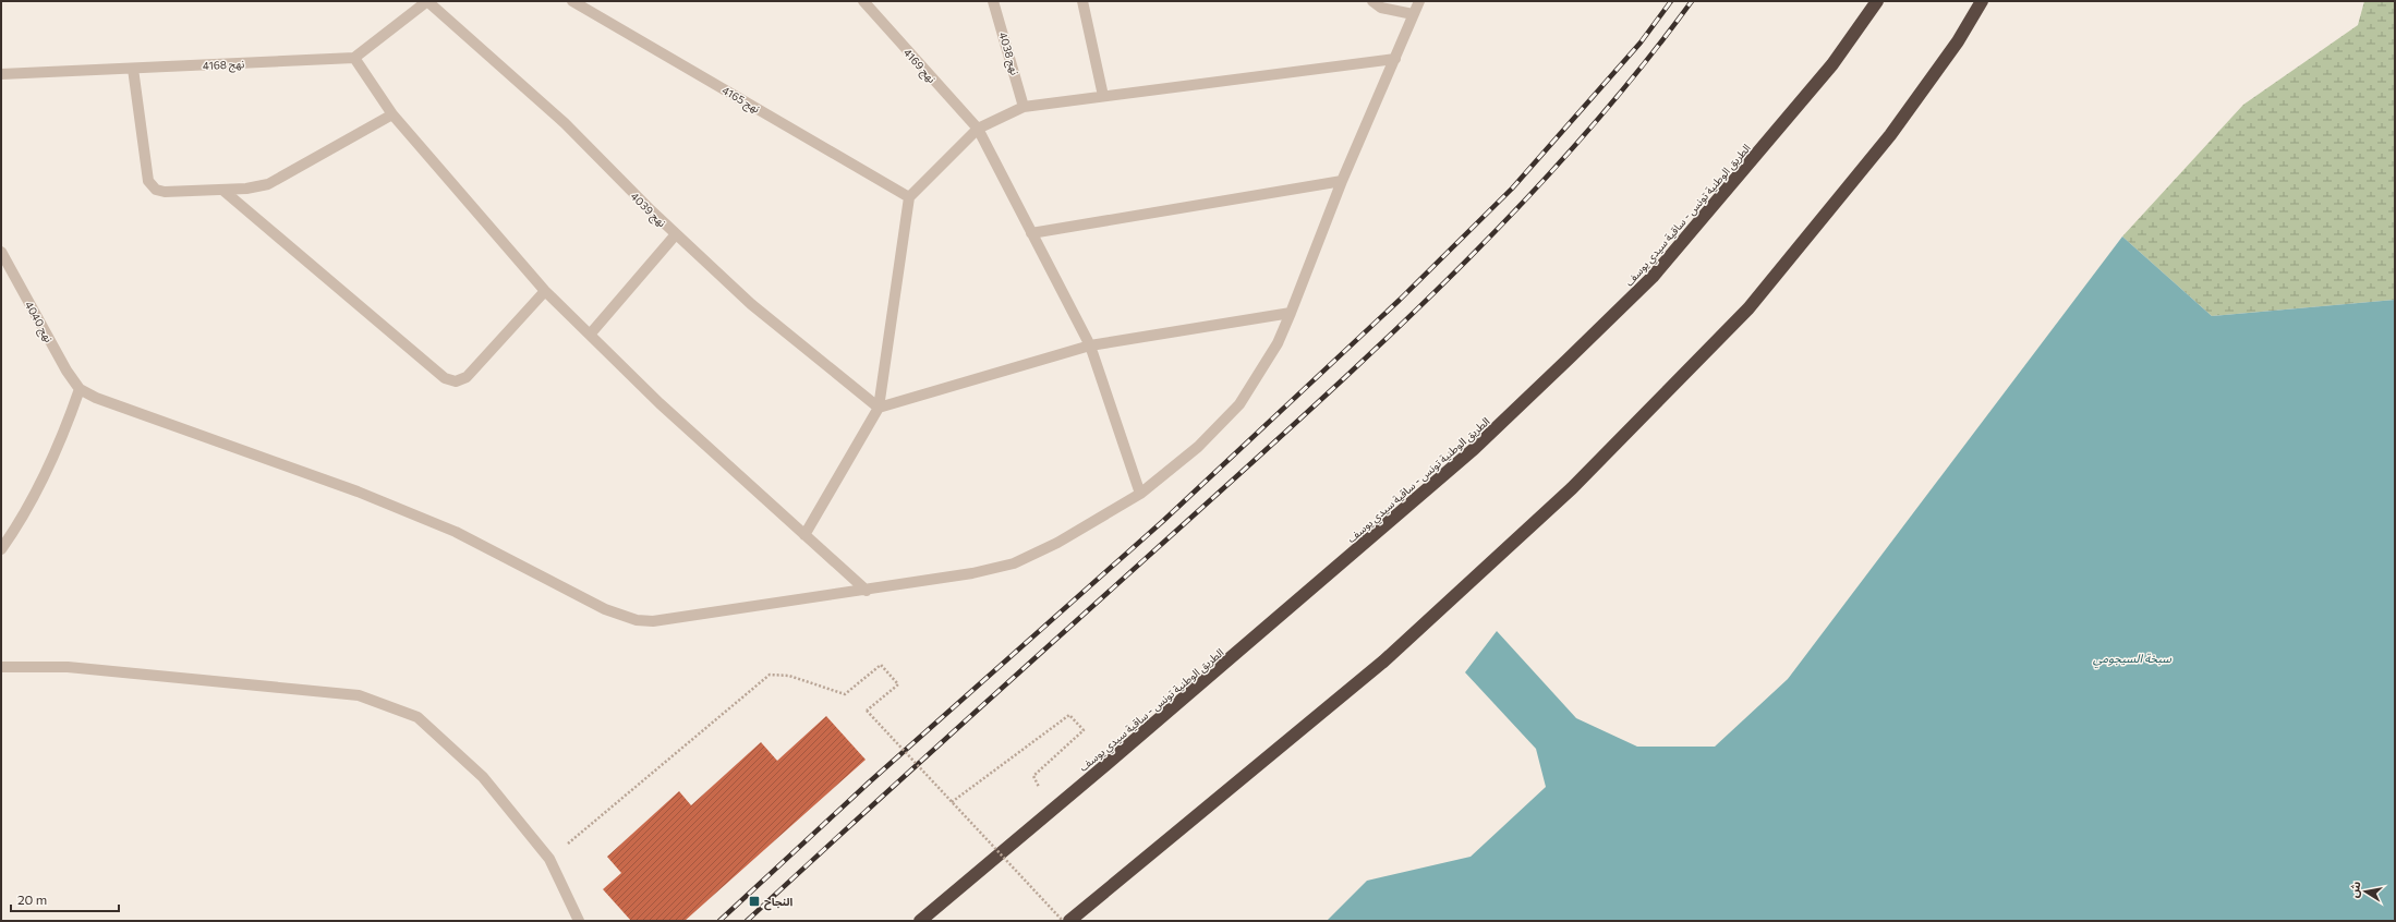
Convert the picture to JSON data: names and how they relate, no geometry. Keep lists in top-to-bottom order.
{
  "streets": {
    "highway": ["الطريق الوطنية تونس - ساقية سيدي يوسف"],
    "street": [
      "نهج 4038",
      "نهج 4168",
      "نهج 4169",
      "نهج 4165",
      "نهج 4039",
      "نهج 4040"
    ]
  },
  "water": ["سبخة السيجومي"],
  "places": {
    "transit": ["النجاح"]
  },
  "scale_bar": "20 m",
  "north": "left"
}
